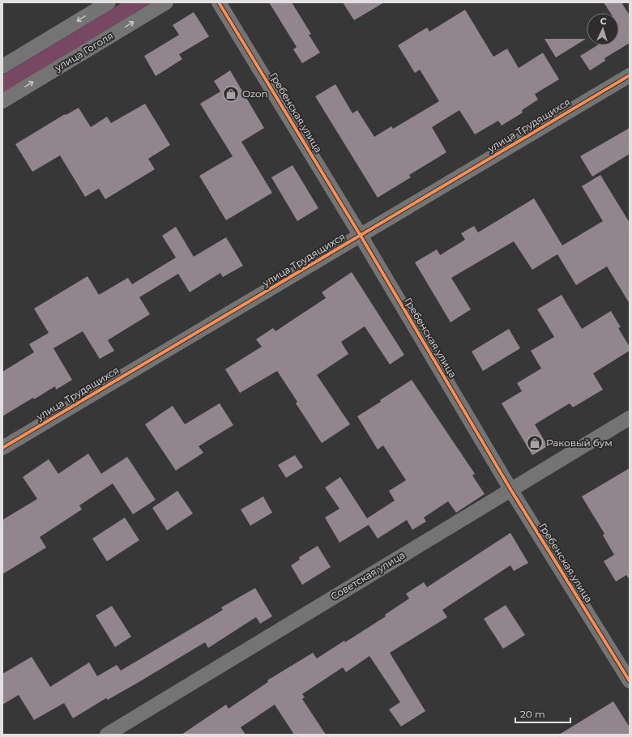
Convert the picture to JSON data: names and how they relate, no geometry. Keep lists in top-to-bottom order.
{
  "streets": {
    "street": [
      "улица Гоголя",
      "Гребенская улица",
      "улица Трудящихся",
      "Советская улица"
    ]
  },
  "crossings": [
    ["Гребенская улица", "улица Трудящихся"],
    ["Гребенская улица", "Советская улица"]
  ],
  "places": {
    "shop": ["Ozon", "Раковый бум"]
  },
  "scale_bar": "20 m",
  "north": "top"
}
